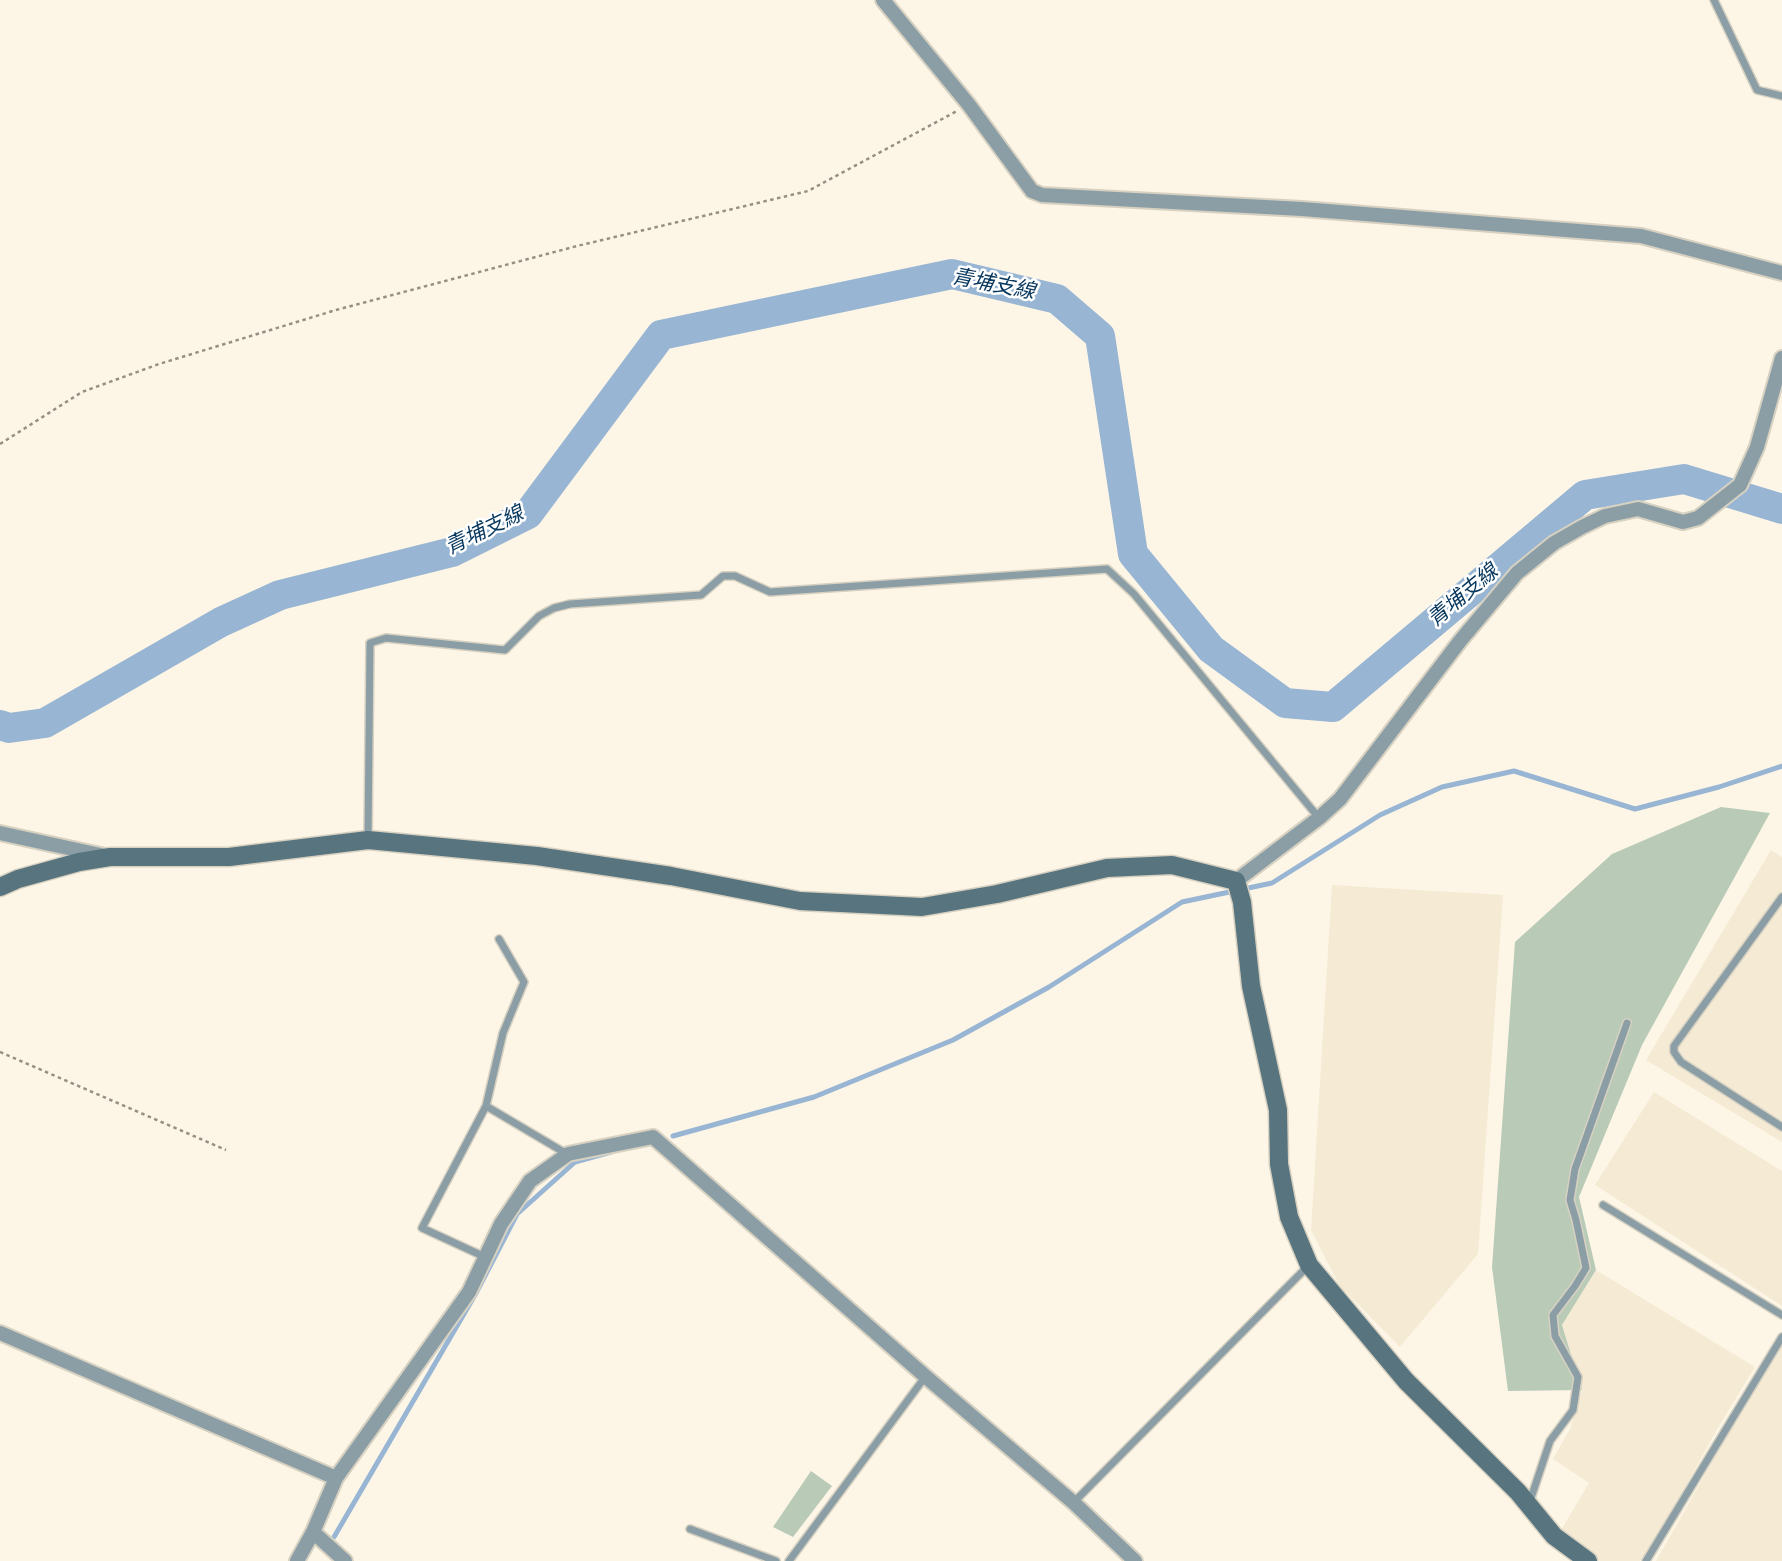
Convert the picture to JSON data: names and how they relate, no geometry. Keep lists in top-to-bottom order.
{
  "water": ["青埔支線"]
}
